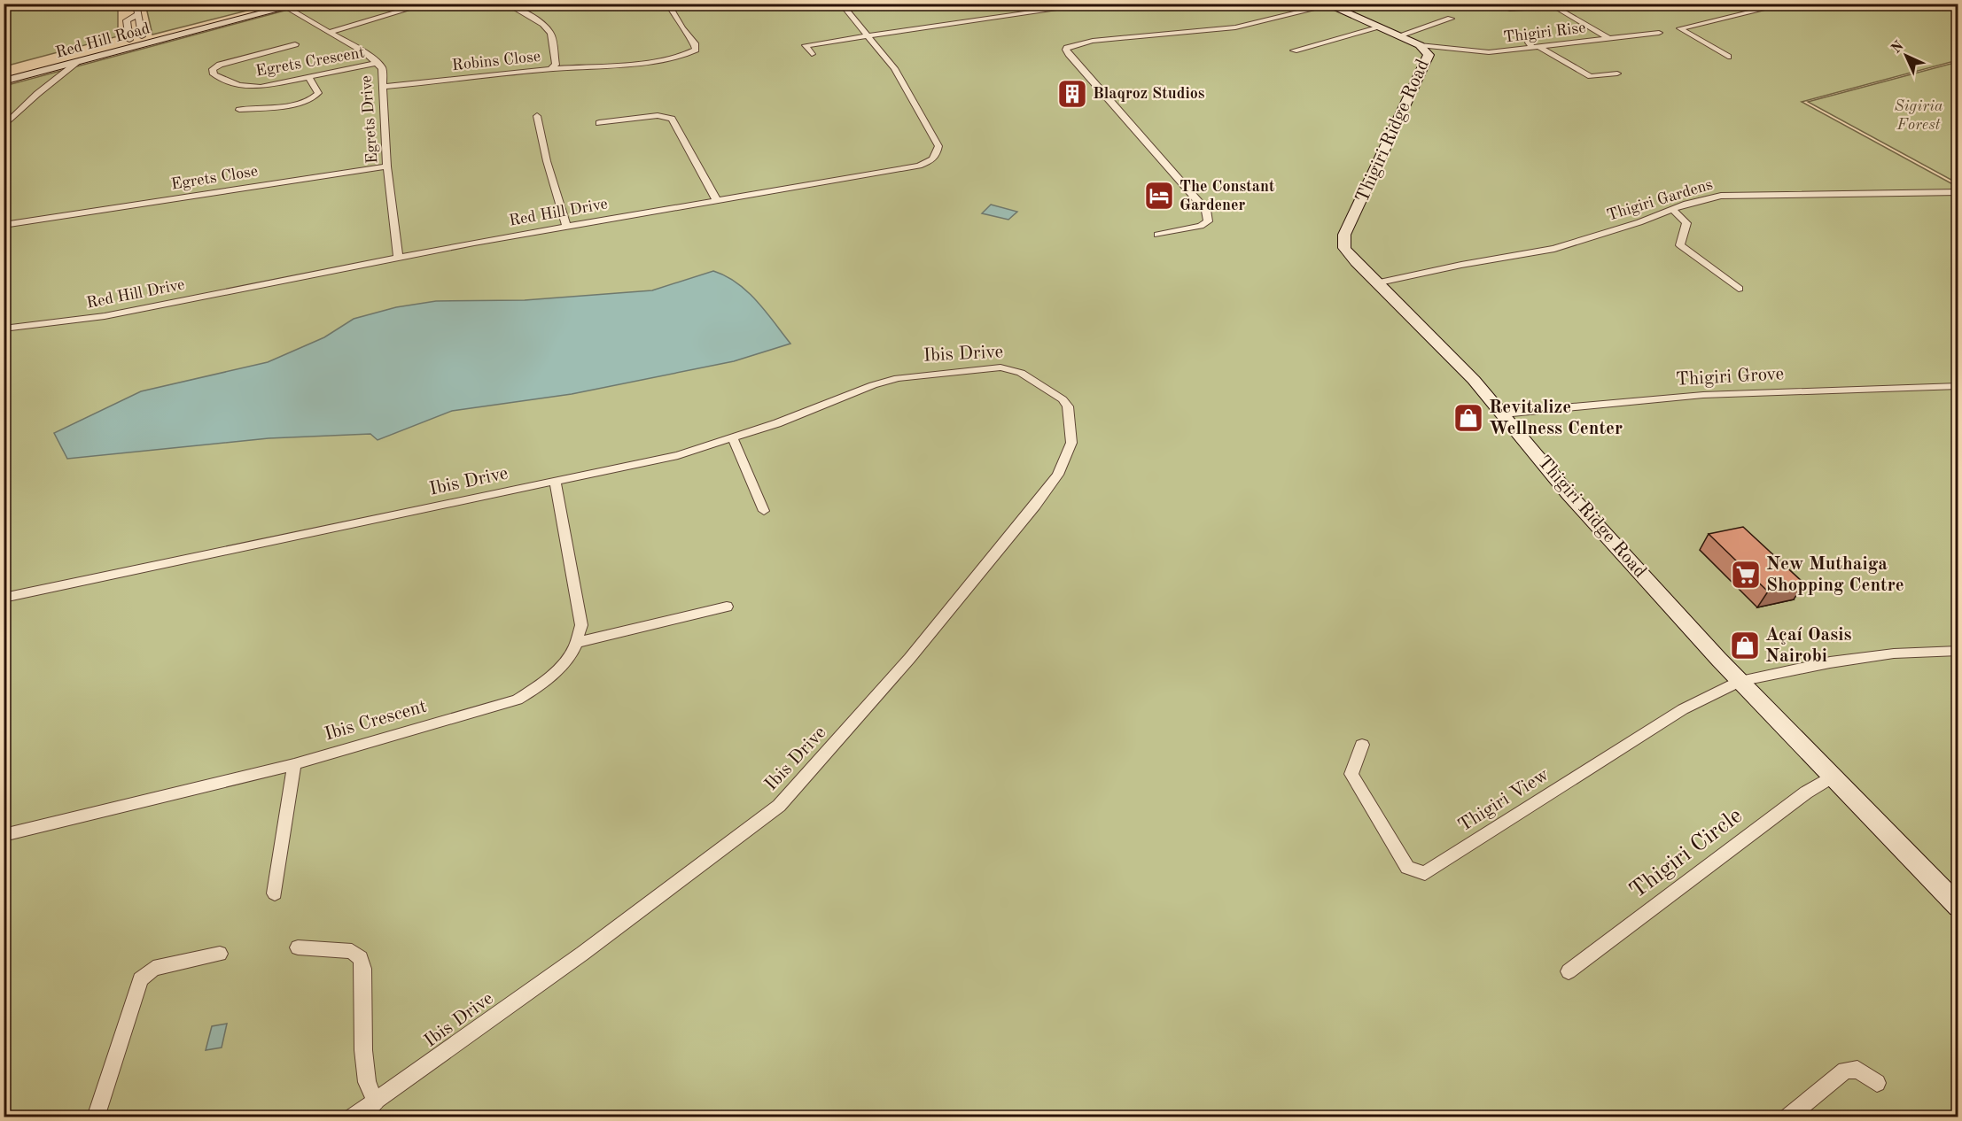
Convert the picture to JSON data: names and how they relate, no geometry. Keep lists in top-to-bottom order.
{
  "streets": {
    "street": [
      "Thigiri Rise",
      "Red Hill Road",
      "Robins Close",
      "Egrets Crescent",
      "Egrets Drive",
      "Thigiri Ridge Road",
      "Egrets Close",
      "Thigiri Gardens",
      "Red Hill Drive",
      "Ibis Drive",
      "Thigiri Grove",
      "Ibis Crescent",
      "Thigiri View",
      "Thigiri Circle"
    ]
  },
  "crossings": [
    ["Thigiri Rise", "Thigiri Ridge Road"],
    ["Red Hill Road", "Egrets Drive"],
    ["Robins Close", "Egrets Drive"],
    ["Egrets Crescent", "Egrets Drive"],
    ["Egrets Drive", "Egrets Close"],
    ["Egrets Drive", "Red Hill Drive"],
    ["Thigiri Ridge Road", "Thigiri Gardens"],
    ["Thigiri Ridge Road", "Thigiri Grove"],
    ["Thigiri Ridge Road", "Thigiri View"],
    ["Thigiri Ridge Road", "Thigiri Circle"],
    ["Ibis Drive", "Ibis Crescent"]
  ],
  "parks": ["Sigiria Forest"],
  "places": {
    "building": ["Blaqroz Studios"],
    "hotel": ["The Constant Gardener"],
    "shop": ["Revitalize Wellness Center", "Açaí Oasis Nairobi"],
    "supermarket": ["New Muthaiga Shopping Centre"]
  },
  "north": "top left"
}
